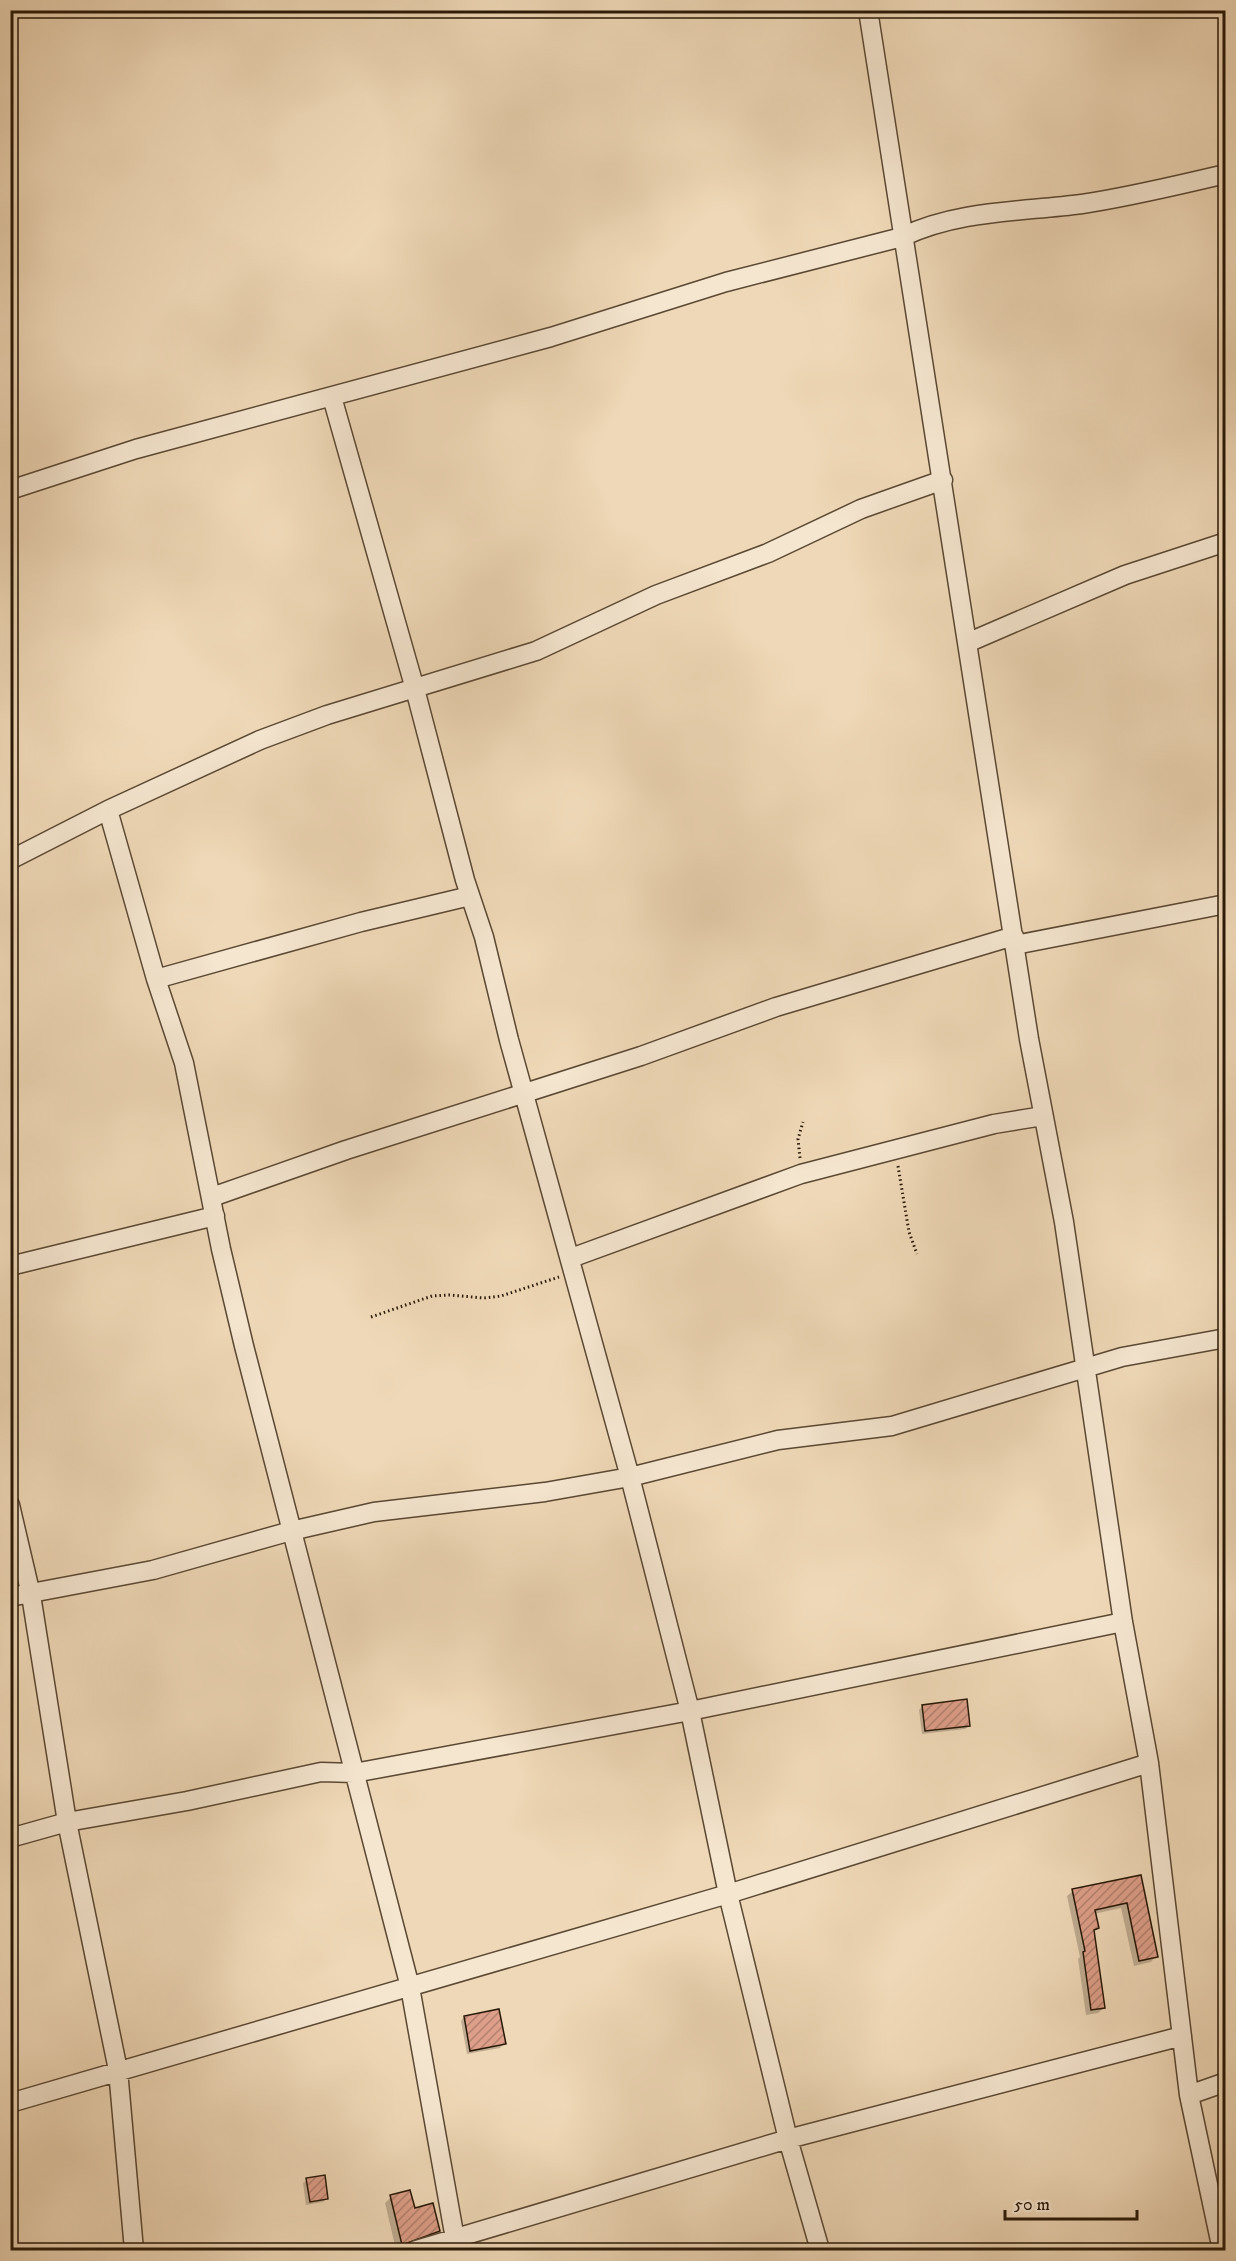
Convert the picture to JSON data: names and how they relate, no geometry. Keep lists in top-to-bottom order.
{
  "scale_bar": "50 m"
}
